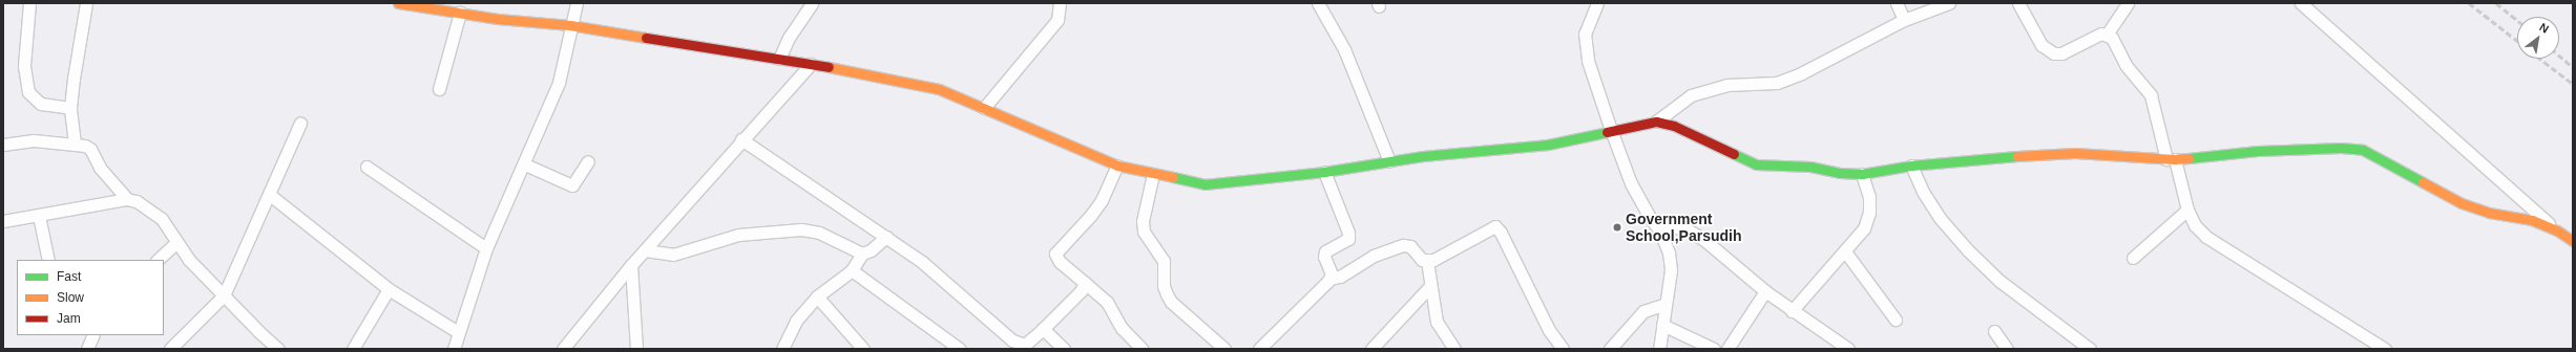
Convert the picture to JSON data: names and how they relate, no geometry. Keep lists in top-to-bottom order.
{
  "places": ["Government School,Parsudih"],
  "legend": ["Fast", "Slow", "Jam"],
  "north": "top right"
}
